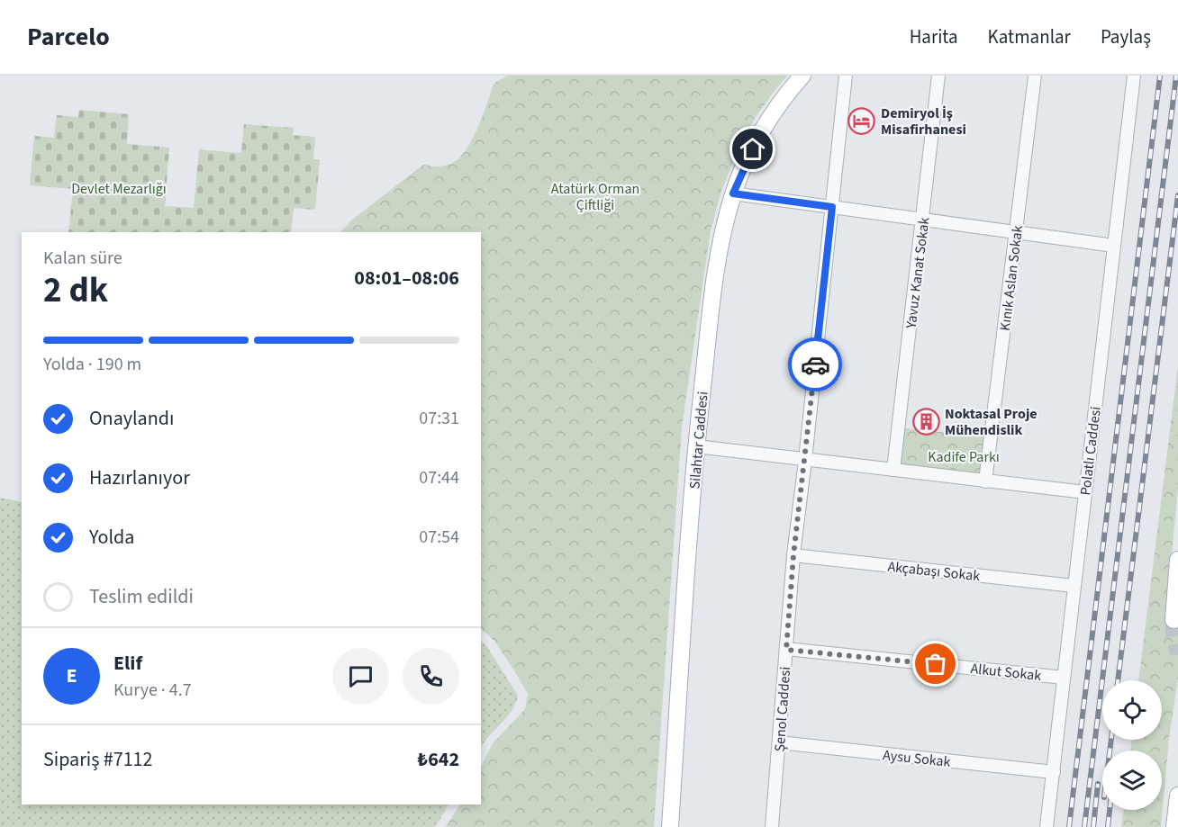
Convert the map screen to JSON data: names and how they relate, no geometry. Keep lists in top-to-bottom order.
{
  "streets": {
    "main road": ["Silahtar Caddesi"],
    "street": [
      "Yavuz Kanat Sokak",
      "Kınık Aslan Sokak",
      "Polatlı Caddesi",
      "Akçabaşı Sokak",
      "Alkut Sokak",
      "Şenol Caddesi",
      "Aysu Sokak"
    ]
  },
  "crossings": [
    ["Polatlı Caddesi", "Akçabaşı Sokak"],
    ["Polatlı Caddesi", "Alkut Sokak"],
    ["Polatlı Caddesi", "Aysu Sokak"],
    ["Akçabaşı Sokak", "Şenol Caddesi"],
    ["Alkut Sokak", "Şenol Caddesi"],
    ["Şenol Caddesi", "Aysu Sokak"]
  ],
  "parks": ["Devlet Mezarlığı", "Atatürk Orman Çiftliği", "Kadife Parkı"],
  "places": {
    "hotel": ["Demiryol İş Misafirhanesi"],
    "building": ["Noktasal Proje Mühendislik"]
  },
  "page": {
    "header": "Parcelo",
    "nav": ["Harita", "Katmanlar", "Paylaş"],
    "heading": ["2 dk", "Kalan süre", "08:01–08:06"],
    "panel": [
      "Elif",
      "Kurye · 4.7",
      "Sipariş #7112",
      "₺642"
    ],
    "bar": "Yolda · 190 m",
    "list": [
      ["Onaylandı", "07:31"],
      ["Hazırlanıyor", "07:44"],
      ["Yolda", "07:54"],
      "Teslim edildi"
    ],
    "round": "E"
  }
}
